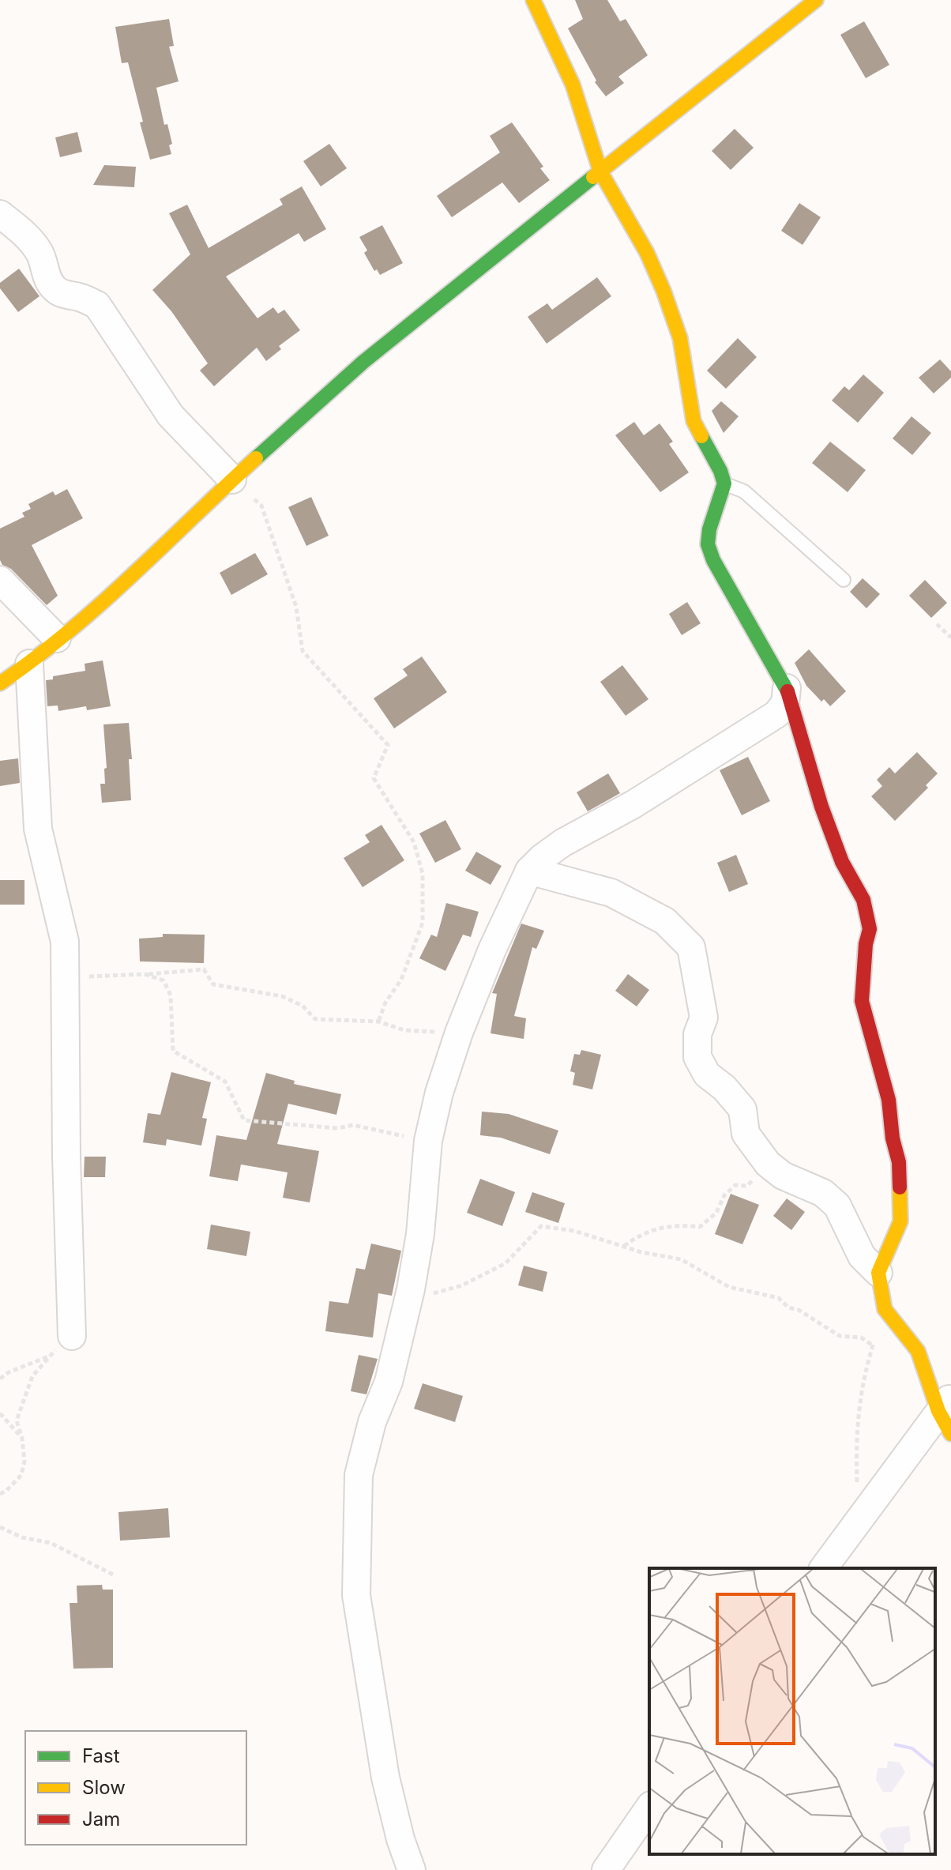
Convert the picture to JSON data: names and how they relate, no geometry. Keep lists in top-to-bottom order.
{
  "legend": ["Fast", "Slow", "Jam"]
}
